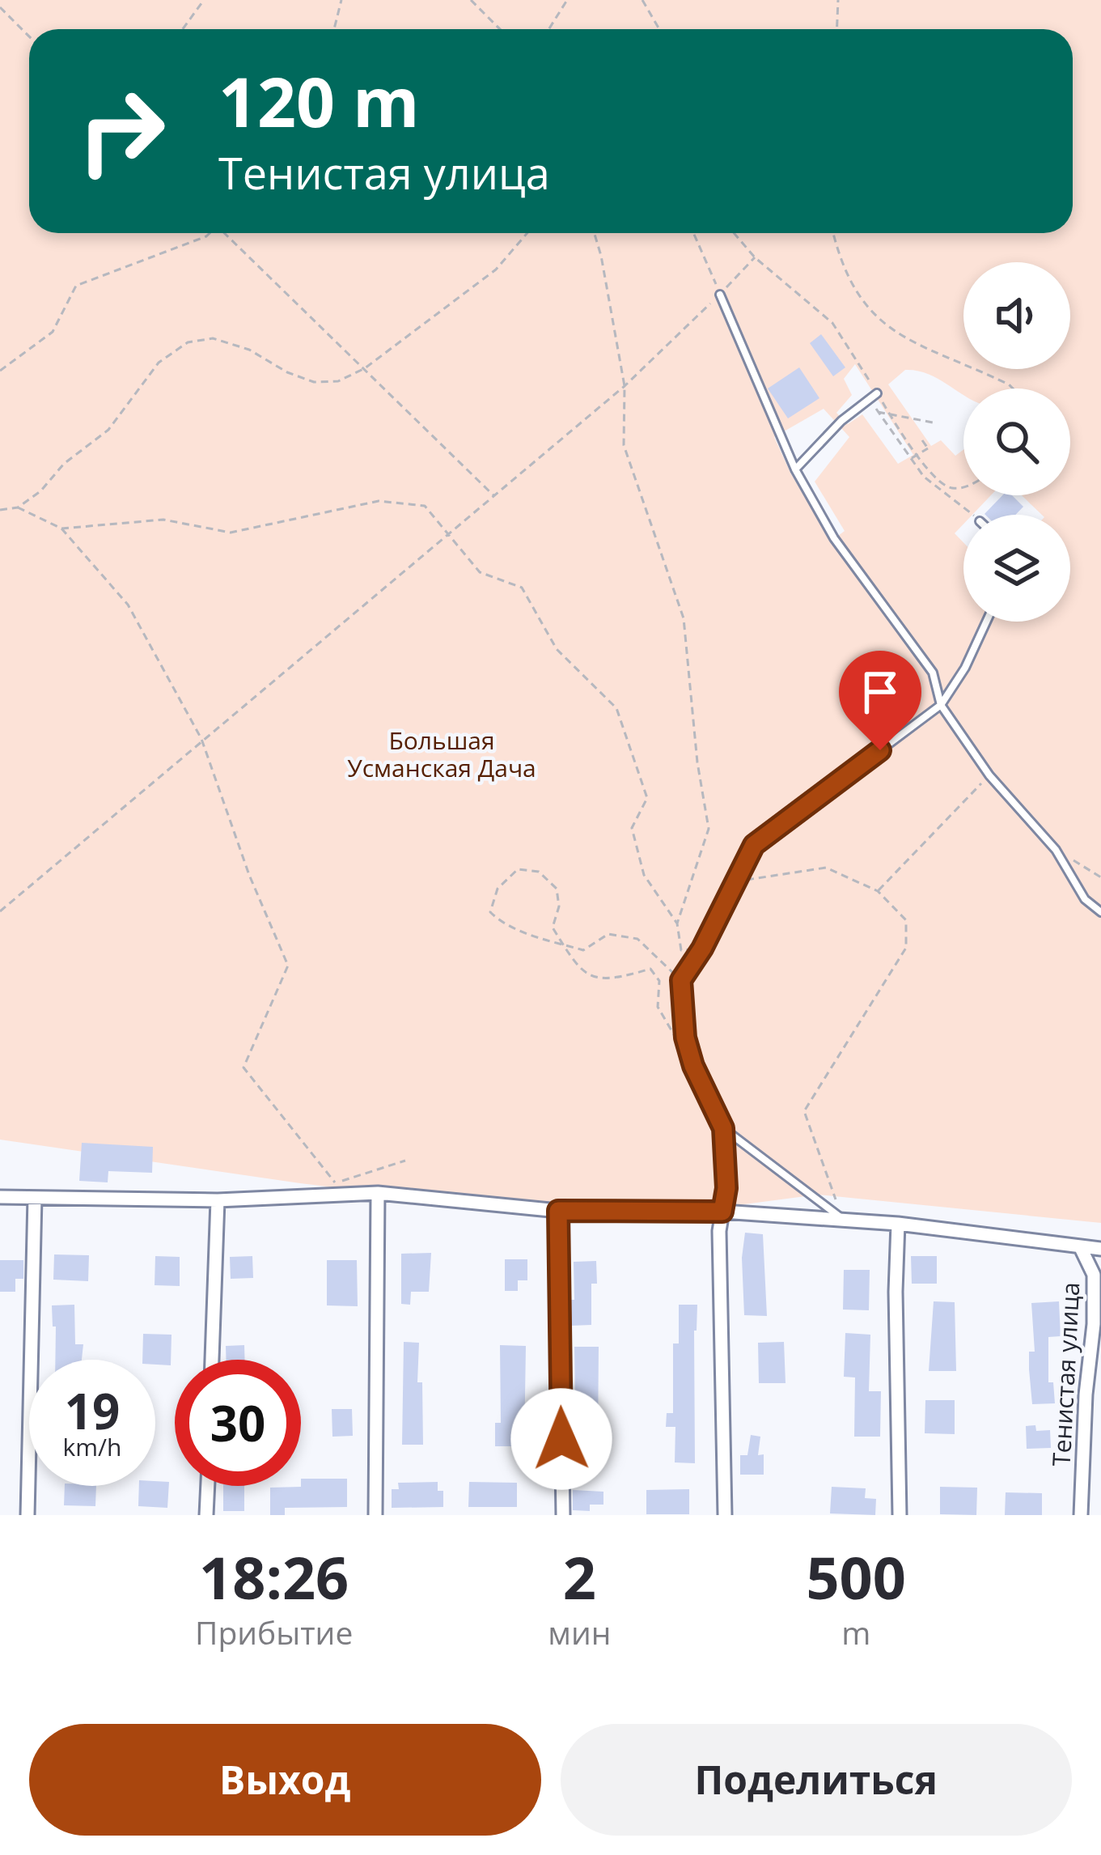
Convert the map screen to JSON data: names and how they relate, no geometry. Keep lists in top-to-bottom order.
{
  "streets": {
    "street": ["Тенистая улица"]
  },
  "parks": ["Большая Усманская Дача"],
  "page": {
    "turn": ["120 m", "Тенистая улица"],
    "speed": "19 km/h",
    "limit": "30",
    "eta": [
      "18:26",
      "Прибытие",
      "2",
      "мин",
      "500",
      "m"
    ],
    "buttons": ["Выход", "Поделиться"]
  }
}
